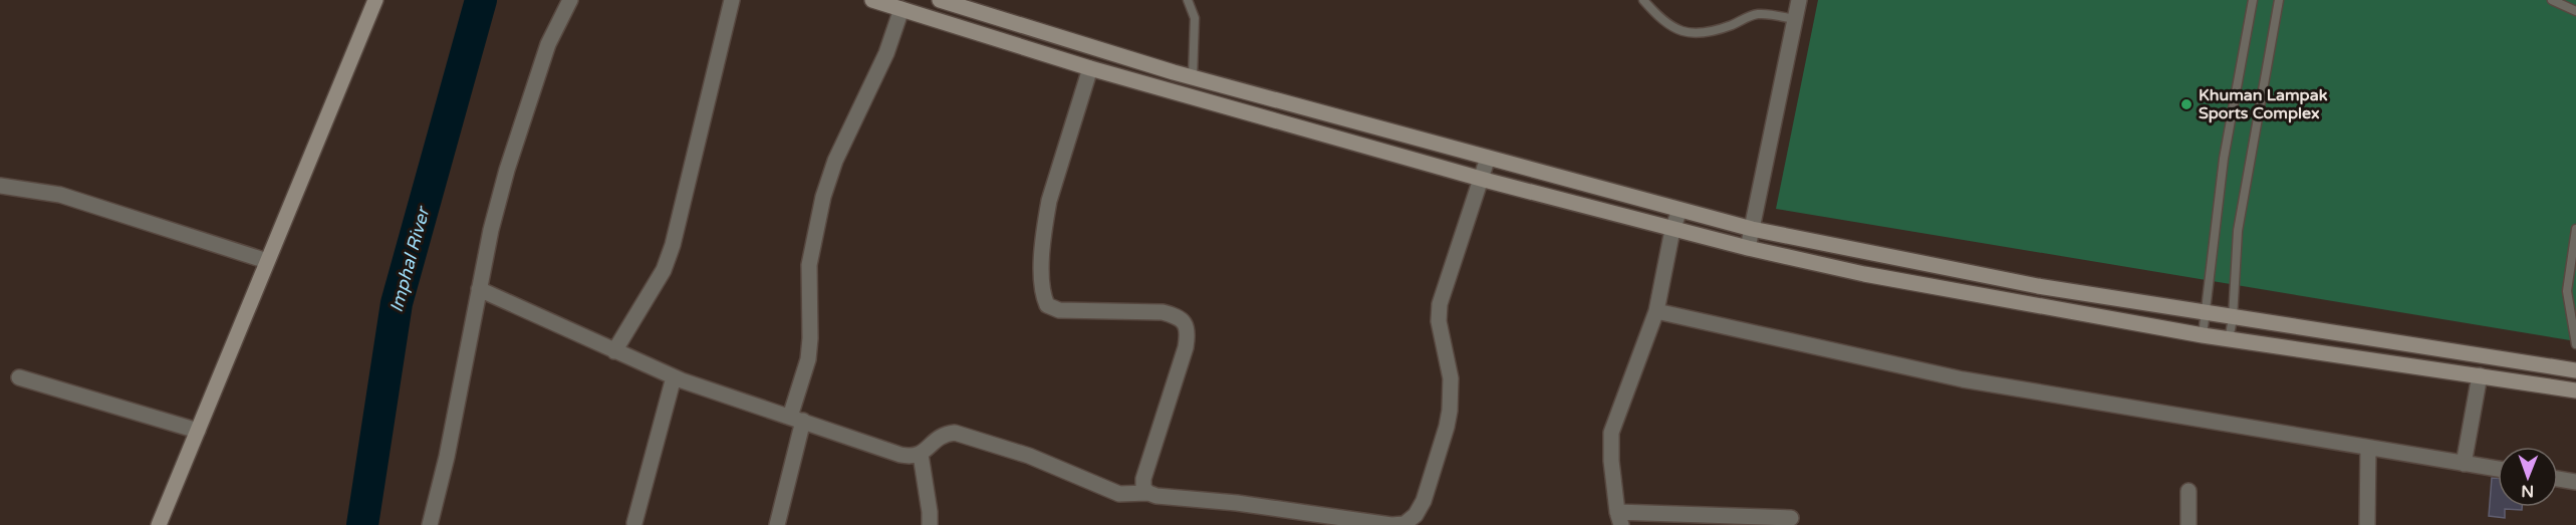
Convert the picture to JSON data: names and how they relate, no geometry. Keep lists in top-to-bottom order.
{
  "water": ["Imphal River"],
  "places": ["Khuman Lampak Sports Complex"],
  "north": "bottom"
}
